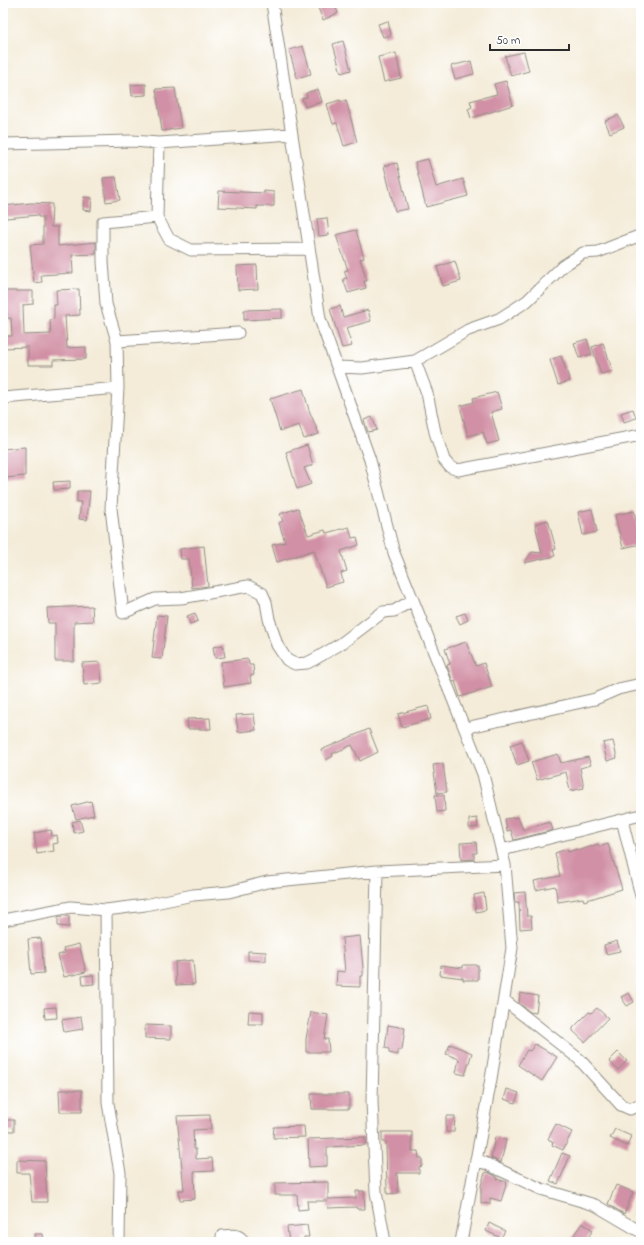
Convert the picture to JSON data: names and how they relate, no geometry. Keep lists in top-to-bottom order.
{
  "scale_bar": "50 m"
}
